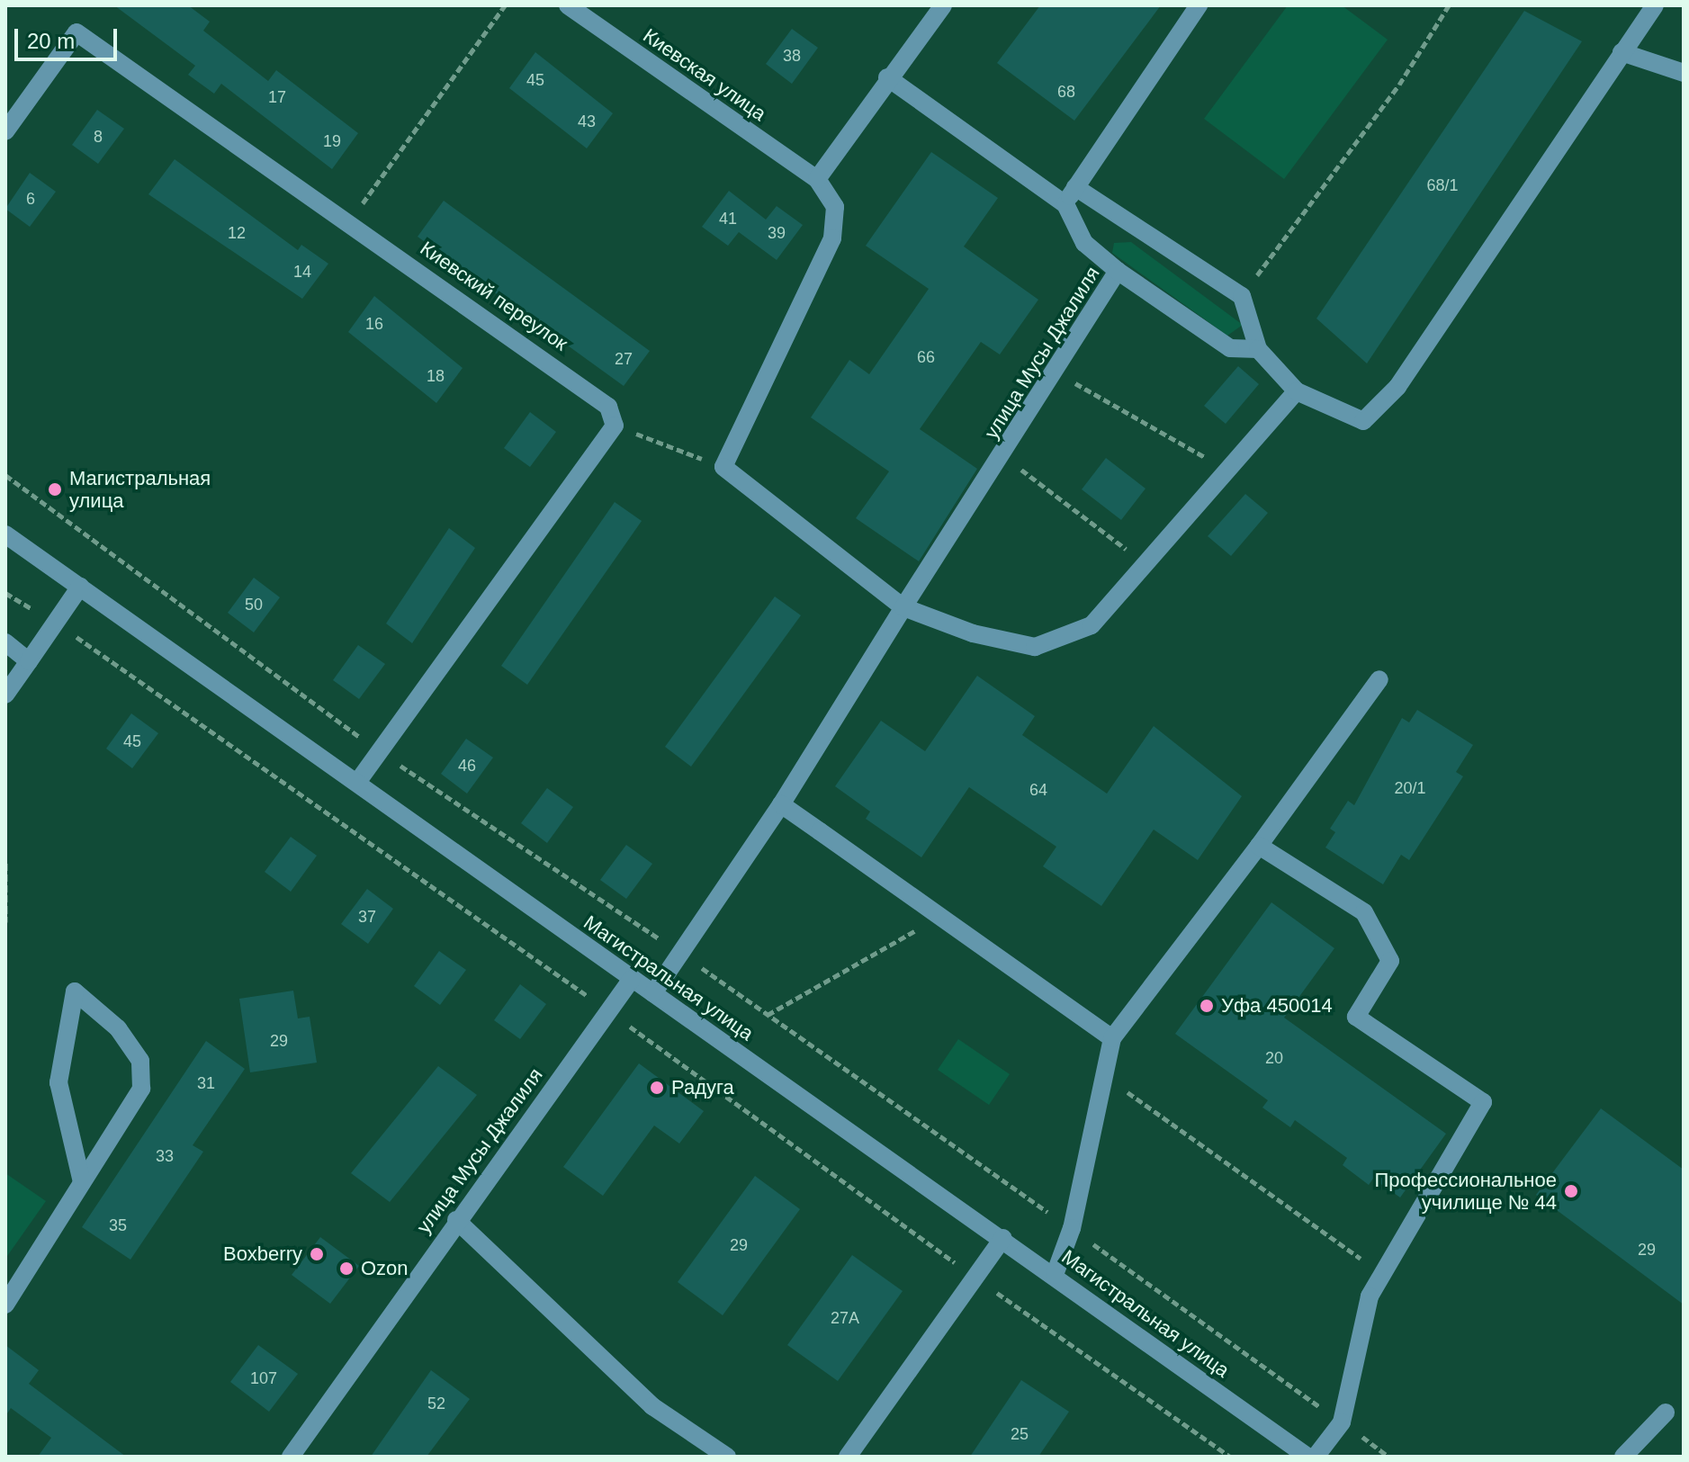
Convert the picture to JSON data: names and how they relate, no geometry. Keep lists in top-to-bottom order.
{
  "streets": {
    "street": [
      "Киевская улица",
      "Киевский переулок",
      "улица Мусы Джалиля",
      "Магистральная улица"
    ]
  },
  "crossings": [
    ["улица Мусы Джалиля", "Магистральная улица"]
  ],
  "places": [
    "Магистральная улица",
    "Уфа 450014",
    "Радуга",
    "Профессиональное училище № 44",
    "Boxberry",
    "Ozon"
  ],
  "house_numbers": [
    "38",
    "45",
    "68",
    "17",
    "43",
    "8",
    "19",
    "68/1",
    "6",
    "41",
    "12",
    "39",
    "14",
    "16",
    "66",
    "27",
    "18",
    "50",
    "45",
    "46",
    "20/1",
    "64",
    "37",
    "29",
    "20",
    "31",
    "33",
    "35",
    "29",
    "29",
    "27А",
    "107",
    "52",
    "25"
  ],
  "scale_bar": "20 m"
}
